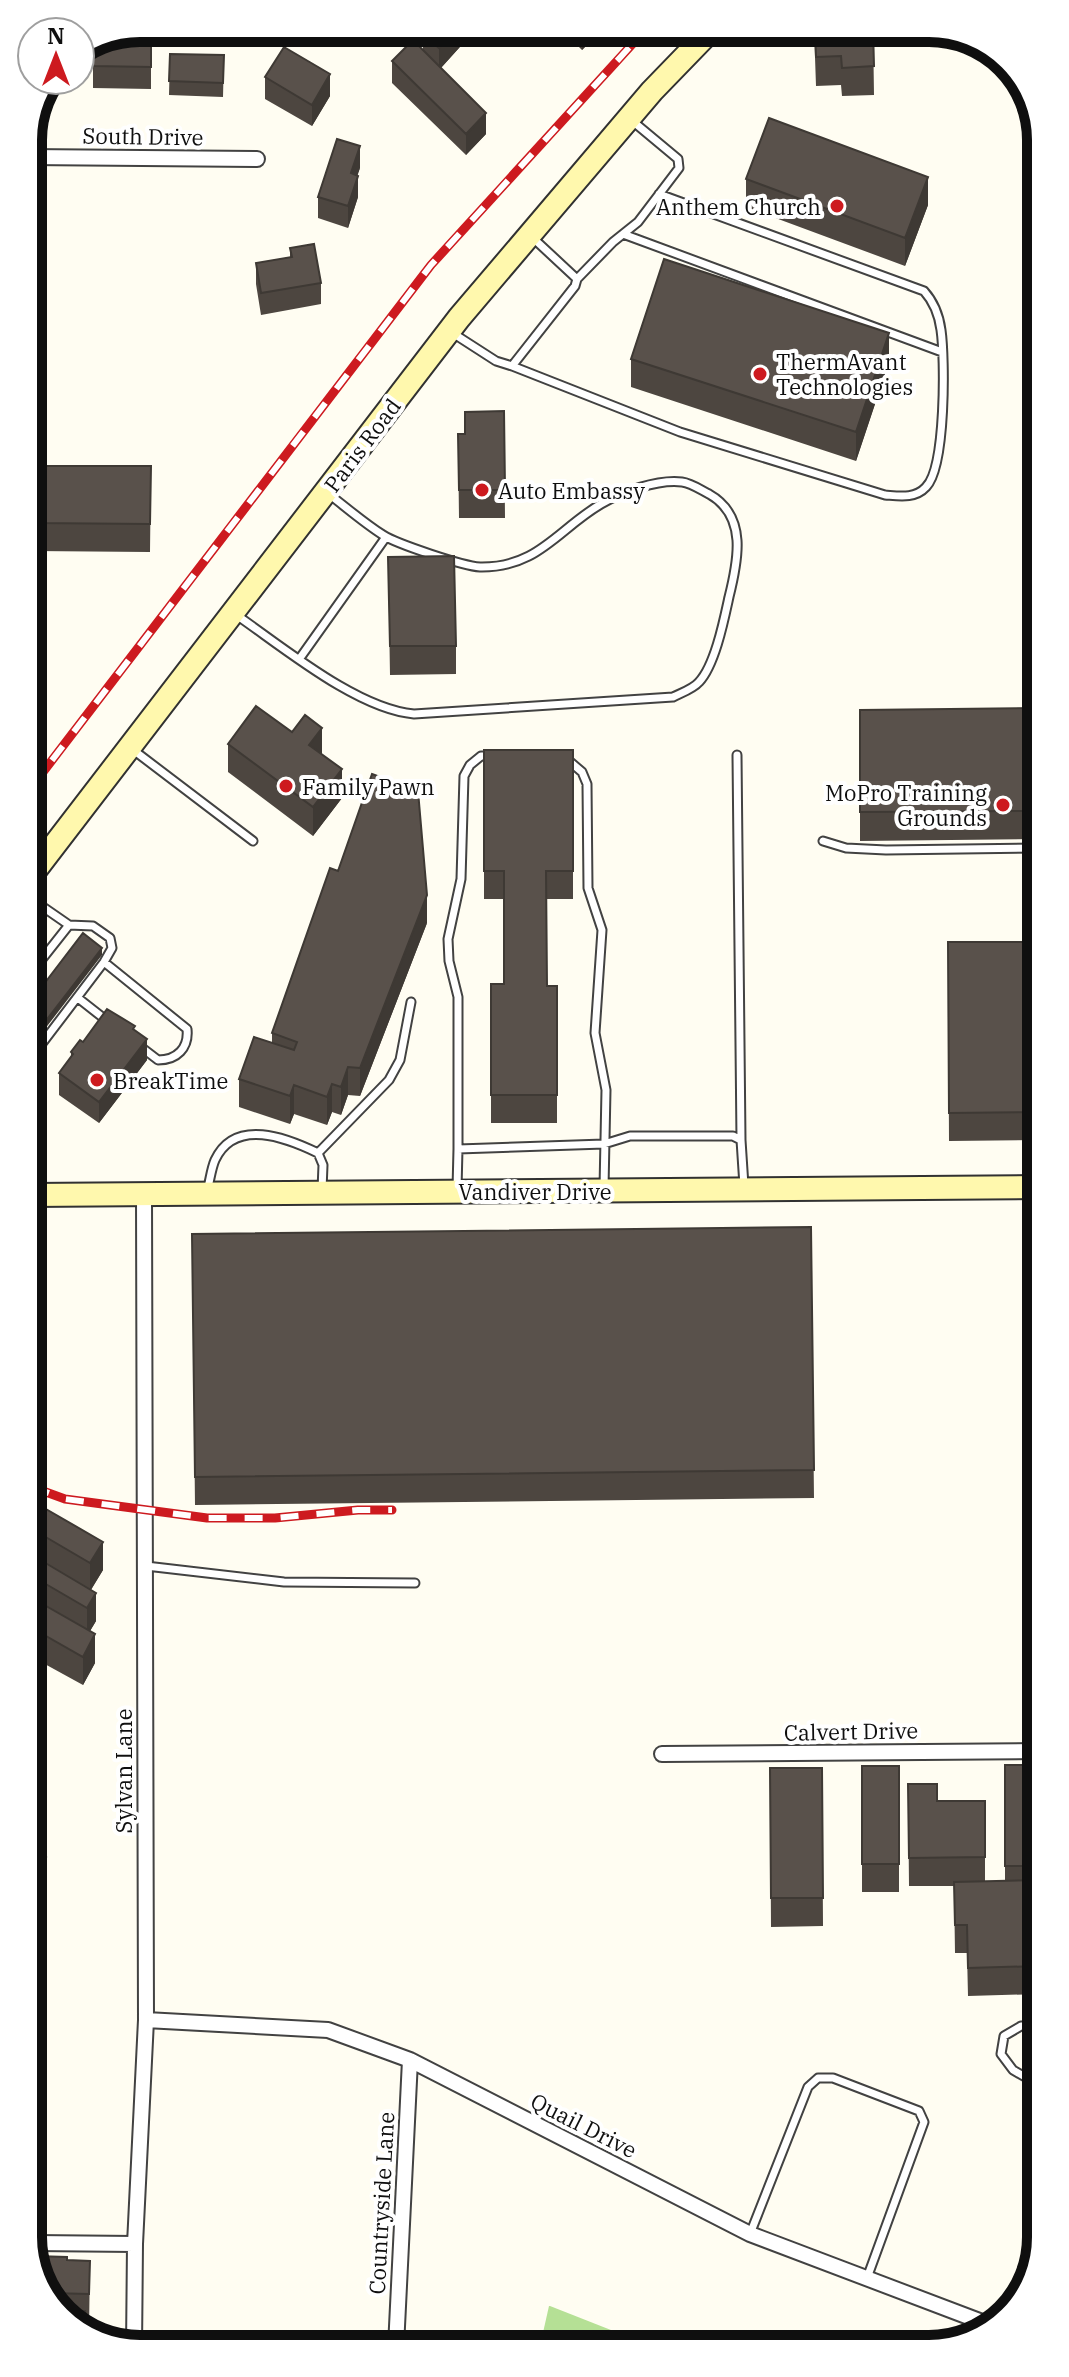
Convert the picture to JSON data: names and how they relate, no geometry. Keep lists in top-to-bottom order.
{
  "streets": {
    "main road": ["Paris Road", "Vandiver Drive"],
    "street": [
      "South Drive",
      "Calvert Drive",
      "Sylvan Lane",
      "Quail Drive",
      "Countryside Lane"
    ]
  },
  "crossings": [
    ["Vandiver Drive", "Sylvan Lane"],
    ["Sylvan Lane", "Quail Drive"],
    ["Quail Drive", "Countryside Lane"]
  ],
  "places": [
    "Anthem Church",
    "ThermAvant Technologies",
    "Auto Embassy",
    "Family Pawn",
    "MoPro Training Grounds",
    "BreakTime"
  ],
  "north": "top"
}
